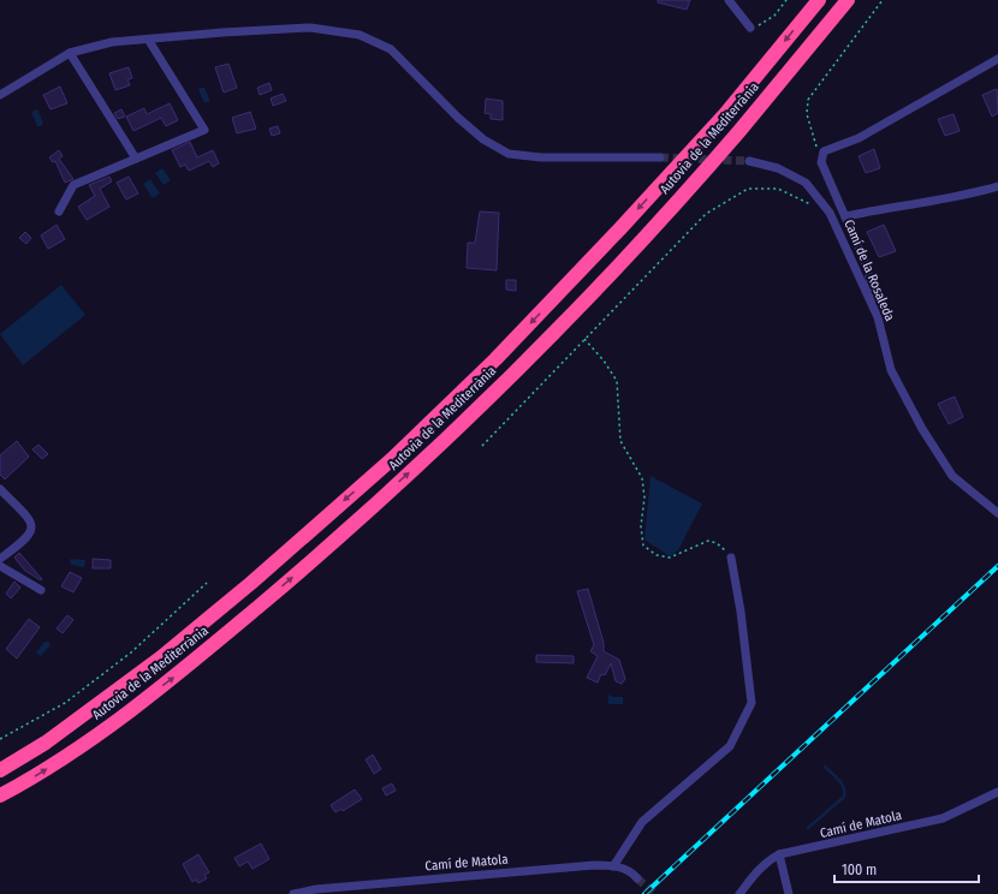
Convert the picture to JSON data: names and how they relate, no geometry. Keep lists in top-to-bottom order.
{
  "streets": {
    "highway": ["Autovia de la Mediterrània"],
    "street": ["Camí de la Rosaleda", "Camí de Matola"]
  },
  "scale_bar": "100 m"
}
